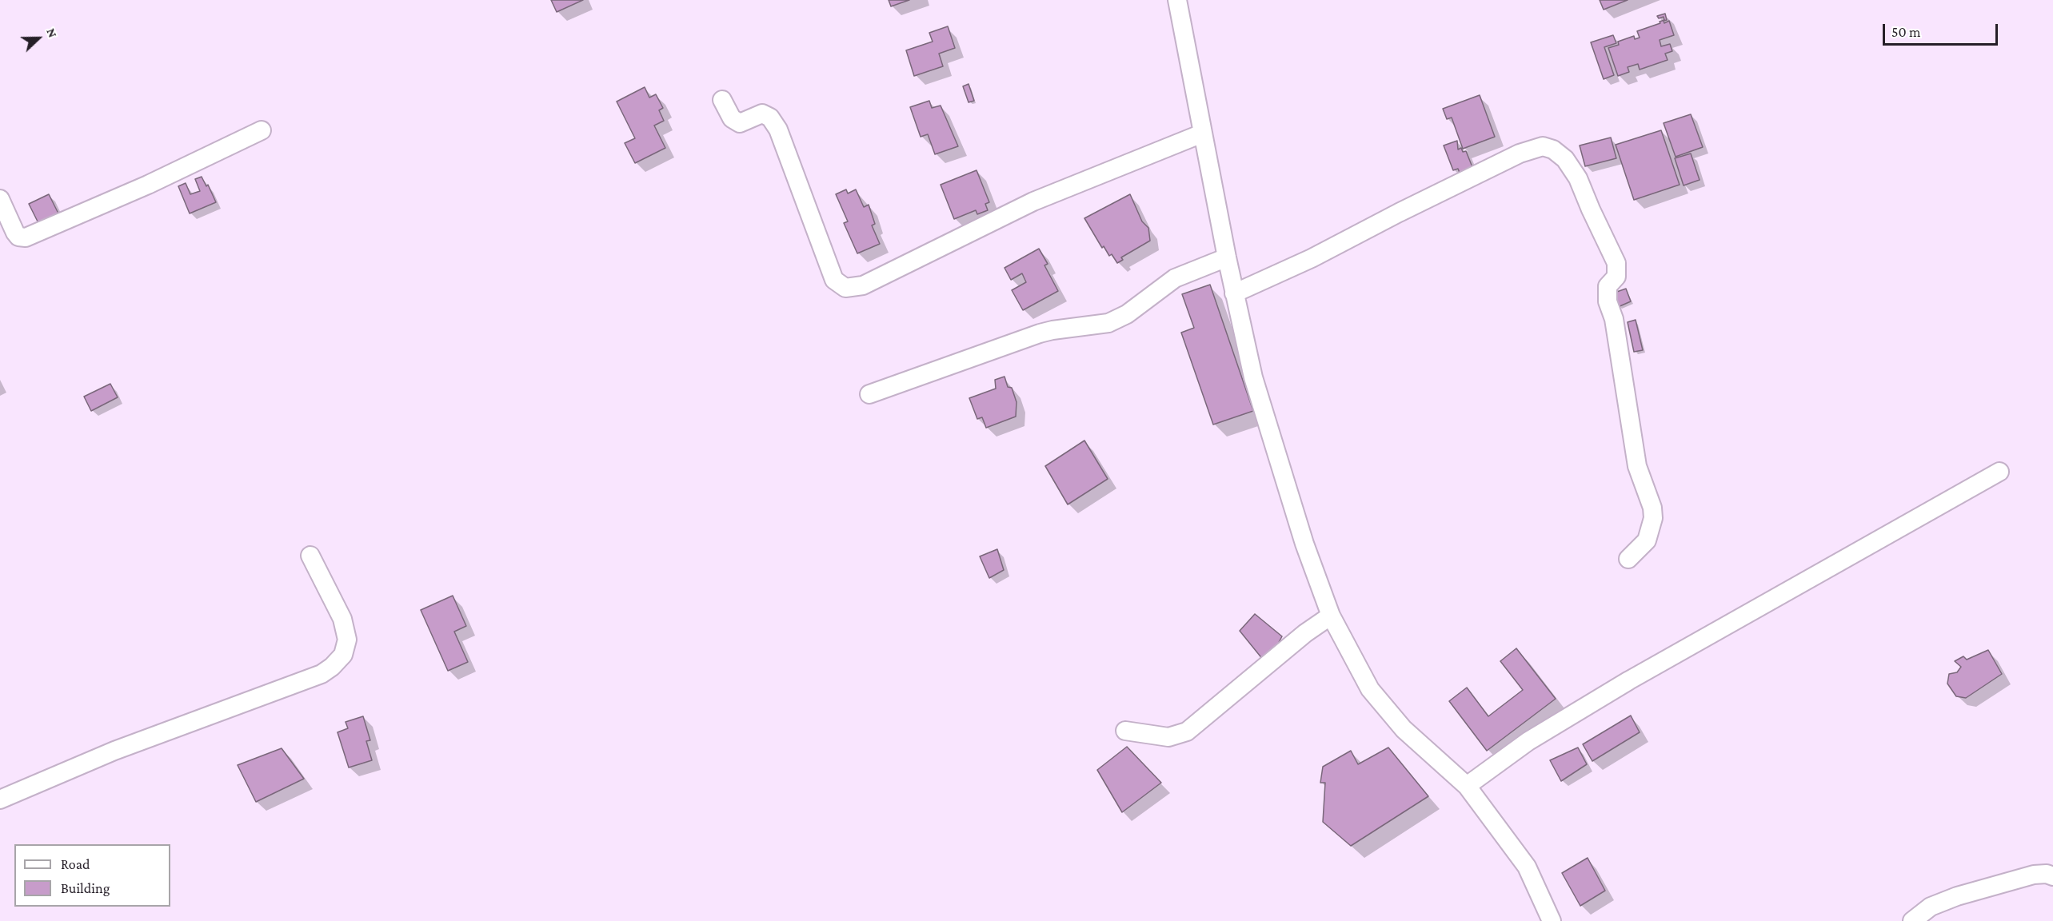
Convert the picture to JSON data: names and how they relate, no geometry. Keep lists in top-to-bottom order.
{
  "legend": ["Road", "Building"],
  "scale_bar": "50 m",
  "north": "right"
}
